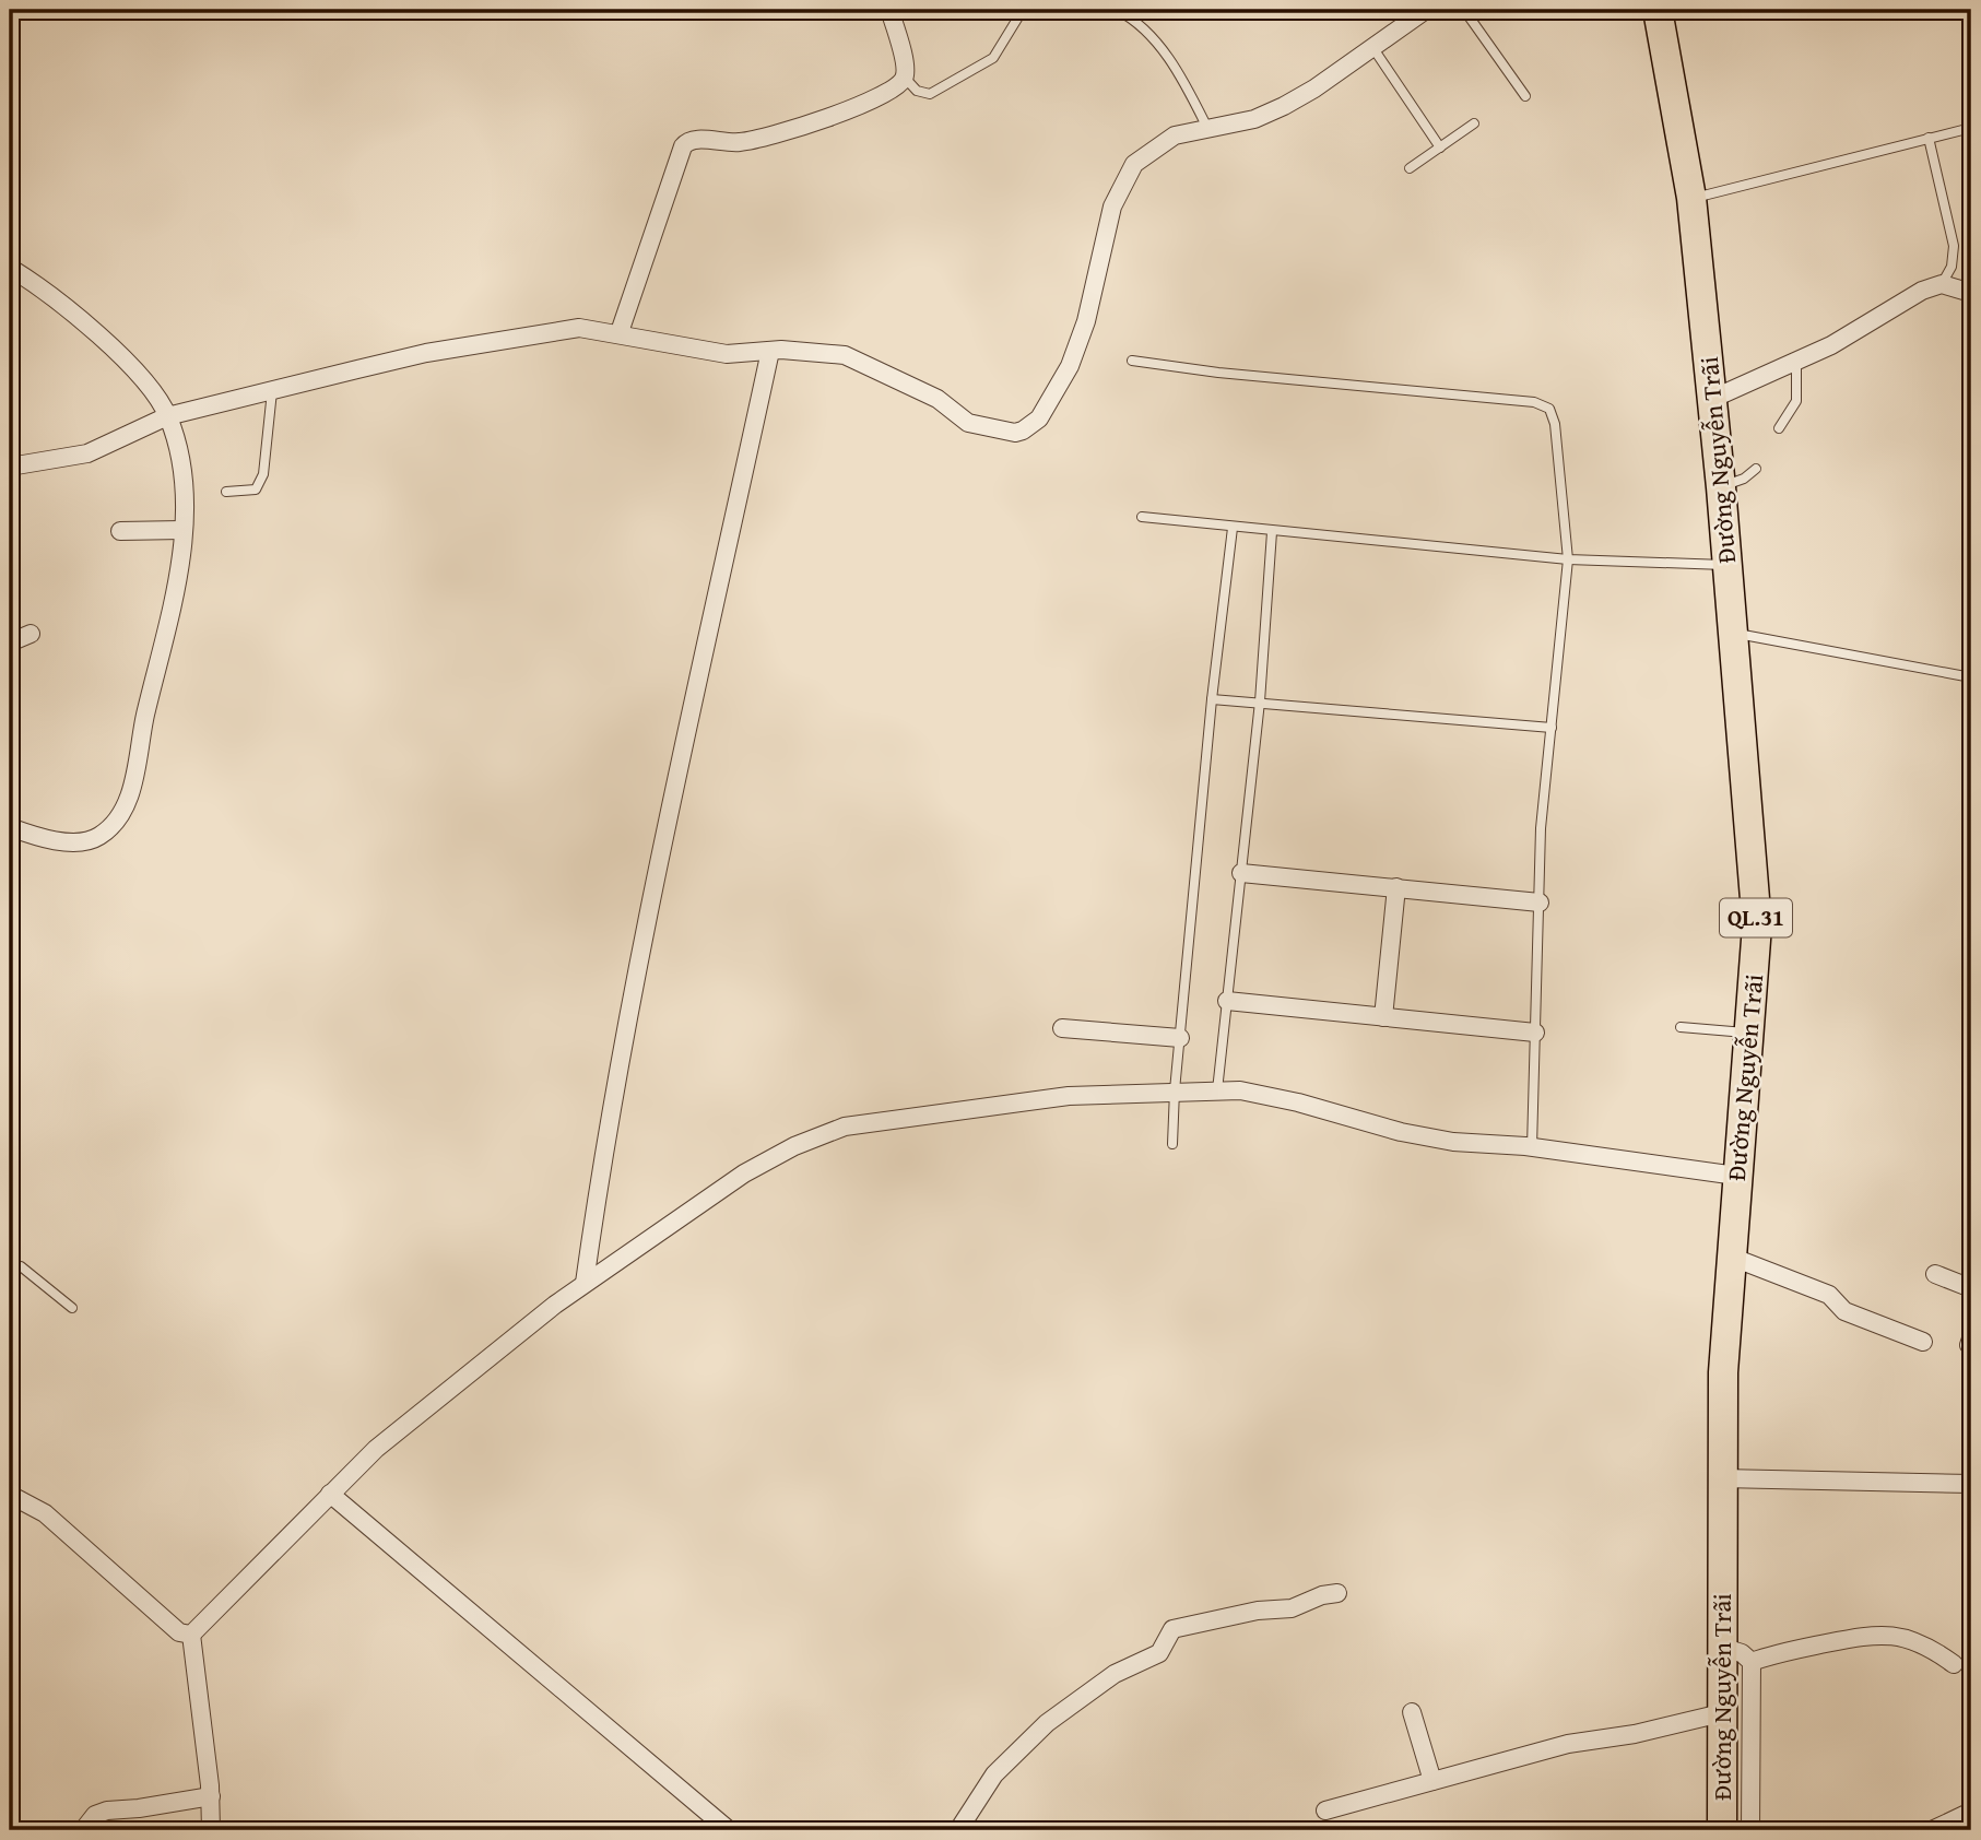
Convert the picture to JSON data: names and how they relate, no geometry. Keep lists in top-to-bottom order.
{
  "streets": {
    "highway": ["Đường Nguyễn Trãi", "QL.31"]
  }
}
